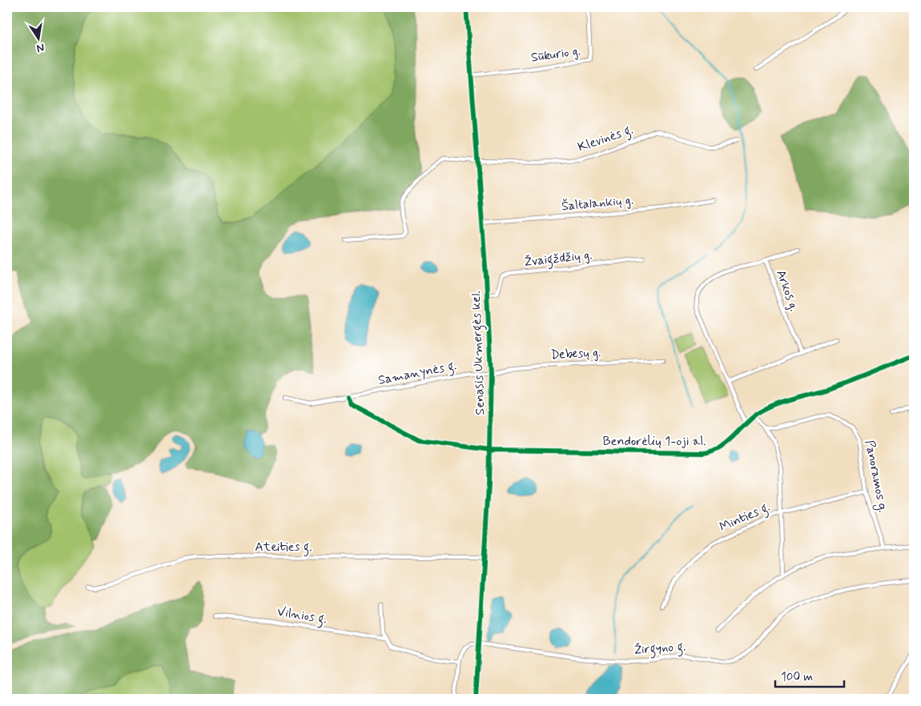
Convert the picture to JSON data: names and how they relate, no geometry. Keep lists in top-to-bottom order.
{
  "streets": {
    "main road": ["Senasis Ukmergės kel."],
    "street": [
      "Sūkurio g.",
      "Klevinės g.",
      "Šaltalankių g.",
      "Žvaigždžių g.",
      "Arkos g.",
      "Debesų g.",
      "Samanynės g.",
      "Bendorėlių 1-oji al.",
      "Panoramos g.",
      "Minties g.",
      "Ateities g.",
      "Vilnios g.",
      "Žirgyno g."
    ]
  },
  "crossings": [
    ["Sūkurio g.", "Senasis Ukmergės kel."],
    ["Klevinės g.", "Senasis Ukmergės kel."],
    ["Šaltalankių g.", "Senasis Ukmergės kel."],
    ["Žvaigždžių g.", "Senasis Ukmergės kel."],
    ["Arkos g.", "Bendorėlių 1-oji al."],
    ["Senasis Ukmergės kel.", "Debesų g."],
    ["Senasis Ukmergės kel.", "Samanynės g."],
    ["Senasis Ukmergės kel.", "Bendorėlių 1-oji al."],
    ["Senasis Ukmergės kel.", "Ateities g."],
    ["Senasis Ukmergės kel.", "Žirgyno g."],
    ["Debesų g.", "Samanynės g."],
    ["Panoramos g.", "Minties g."]
  ],
  "scale_bar": "100 m",
  "north": "bottom"
}
